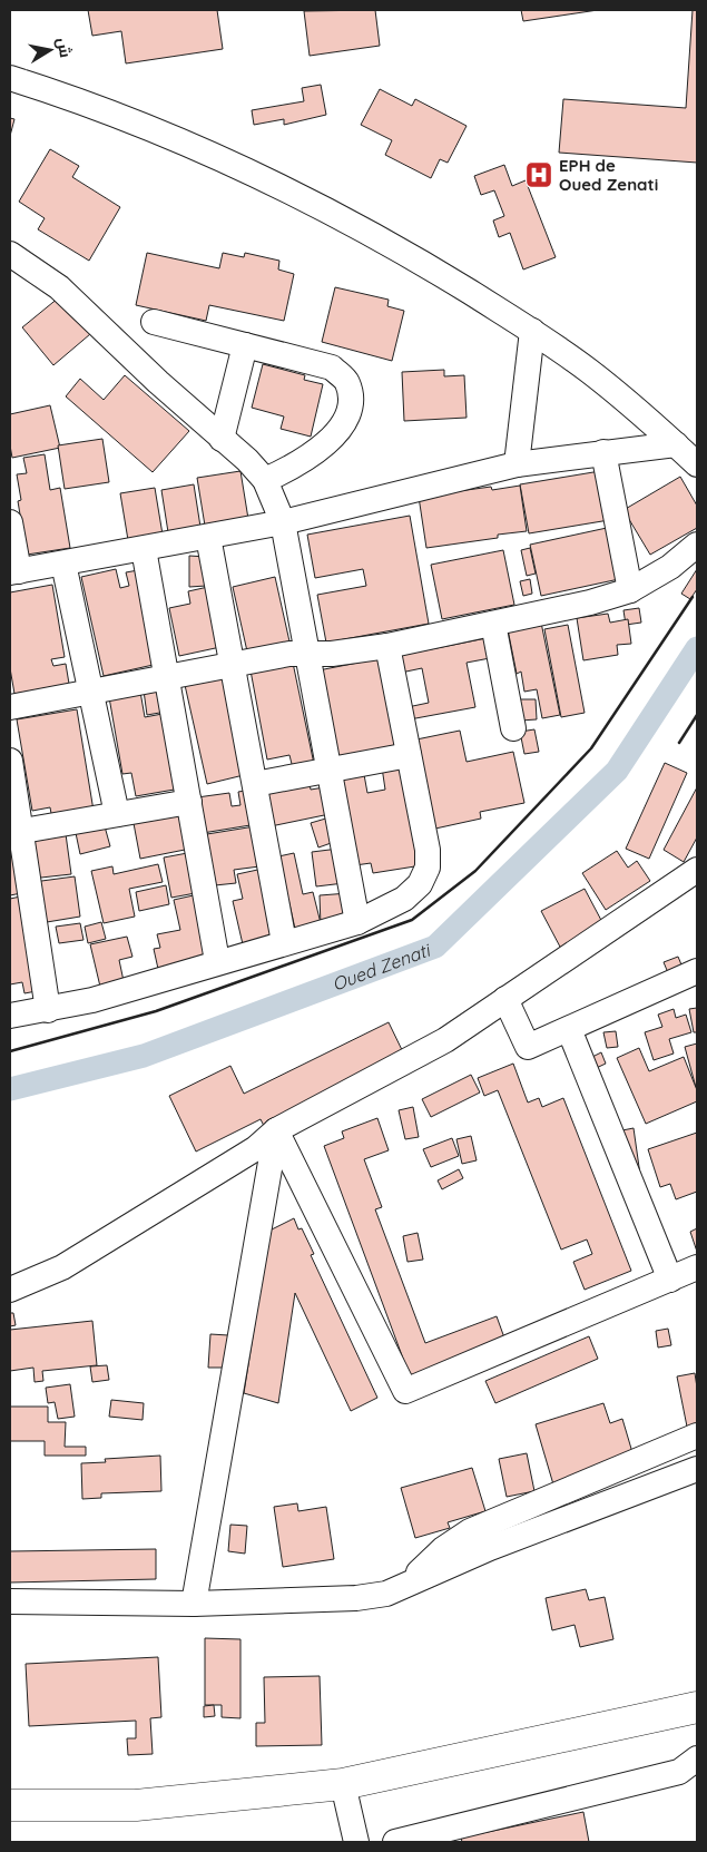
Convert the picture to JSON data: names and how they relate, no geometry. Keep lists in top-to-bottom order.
{
  "water": ["Oued Zenati"],
  "places": {
    "hospital": ["EPH de Oued Zenati"]
  },
  "north": "right"
}
